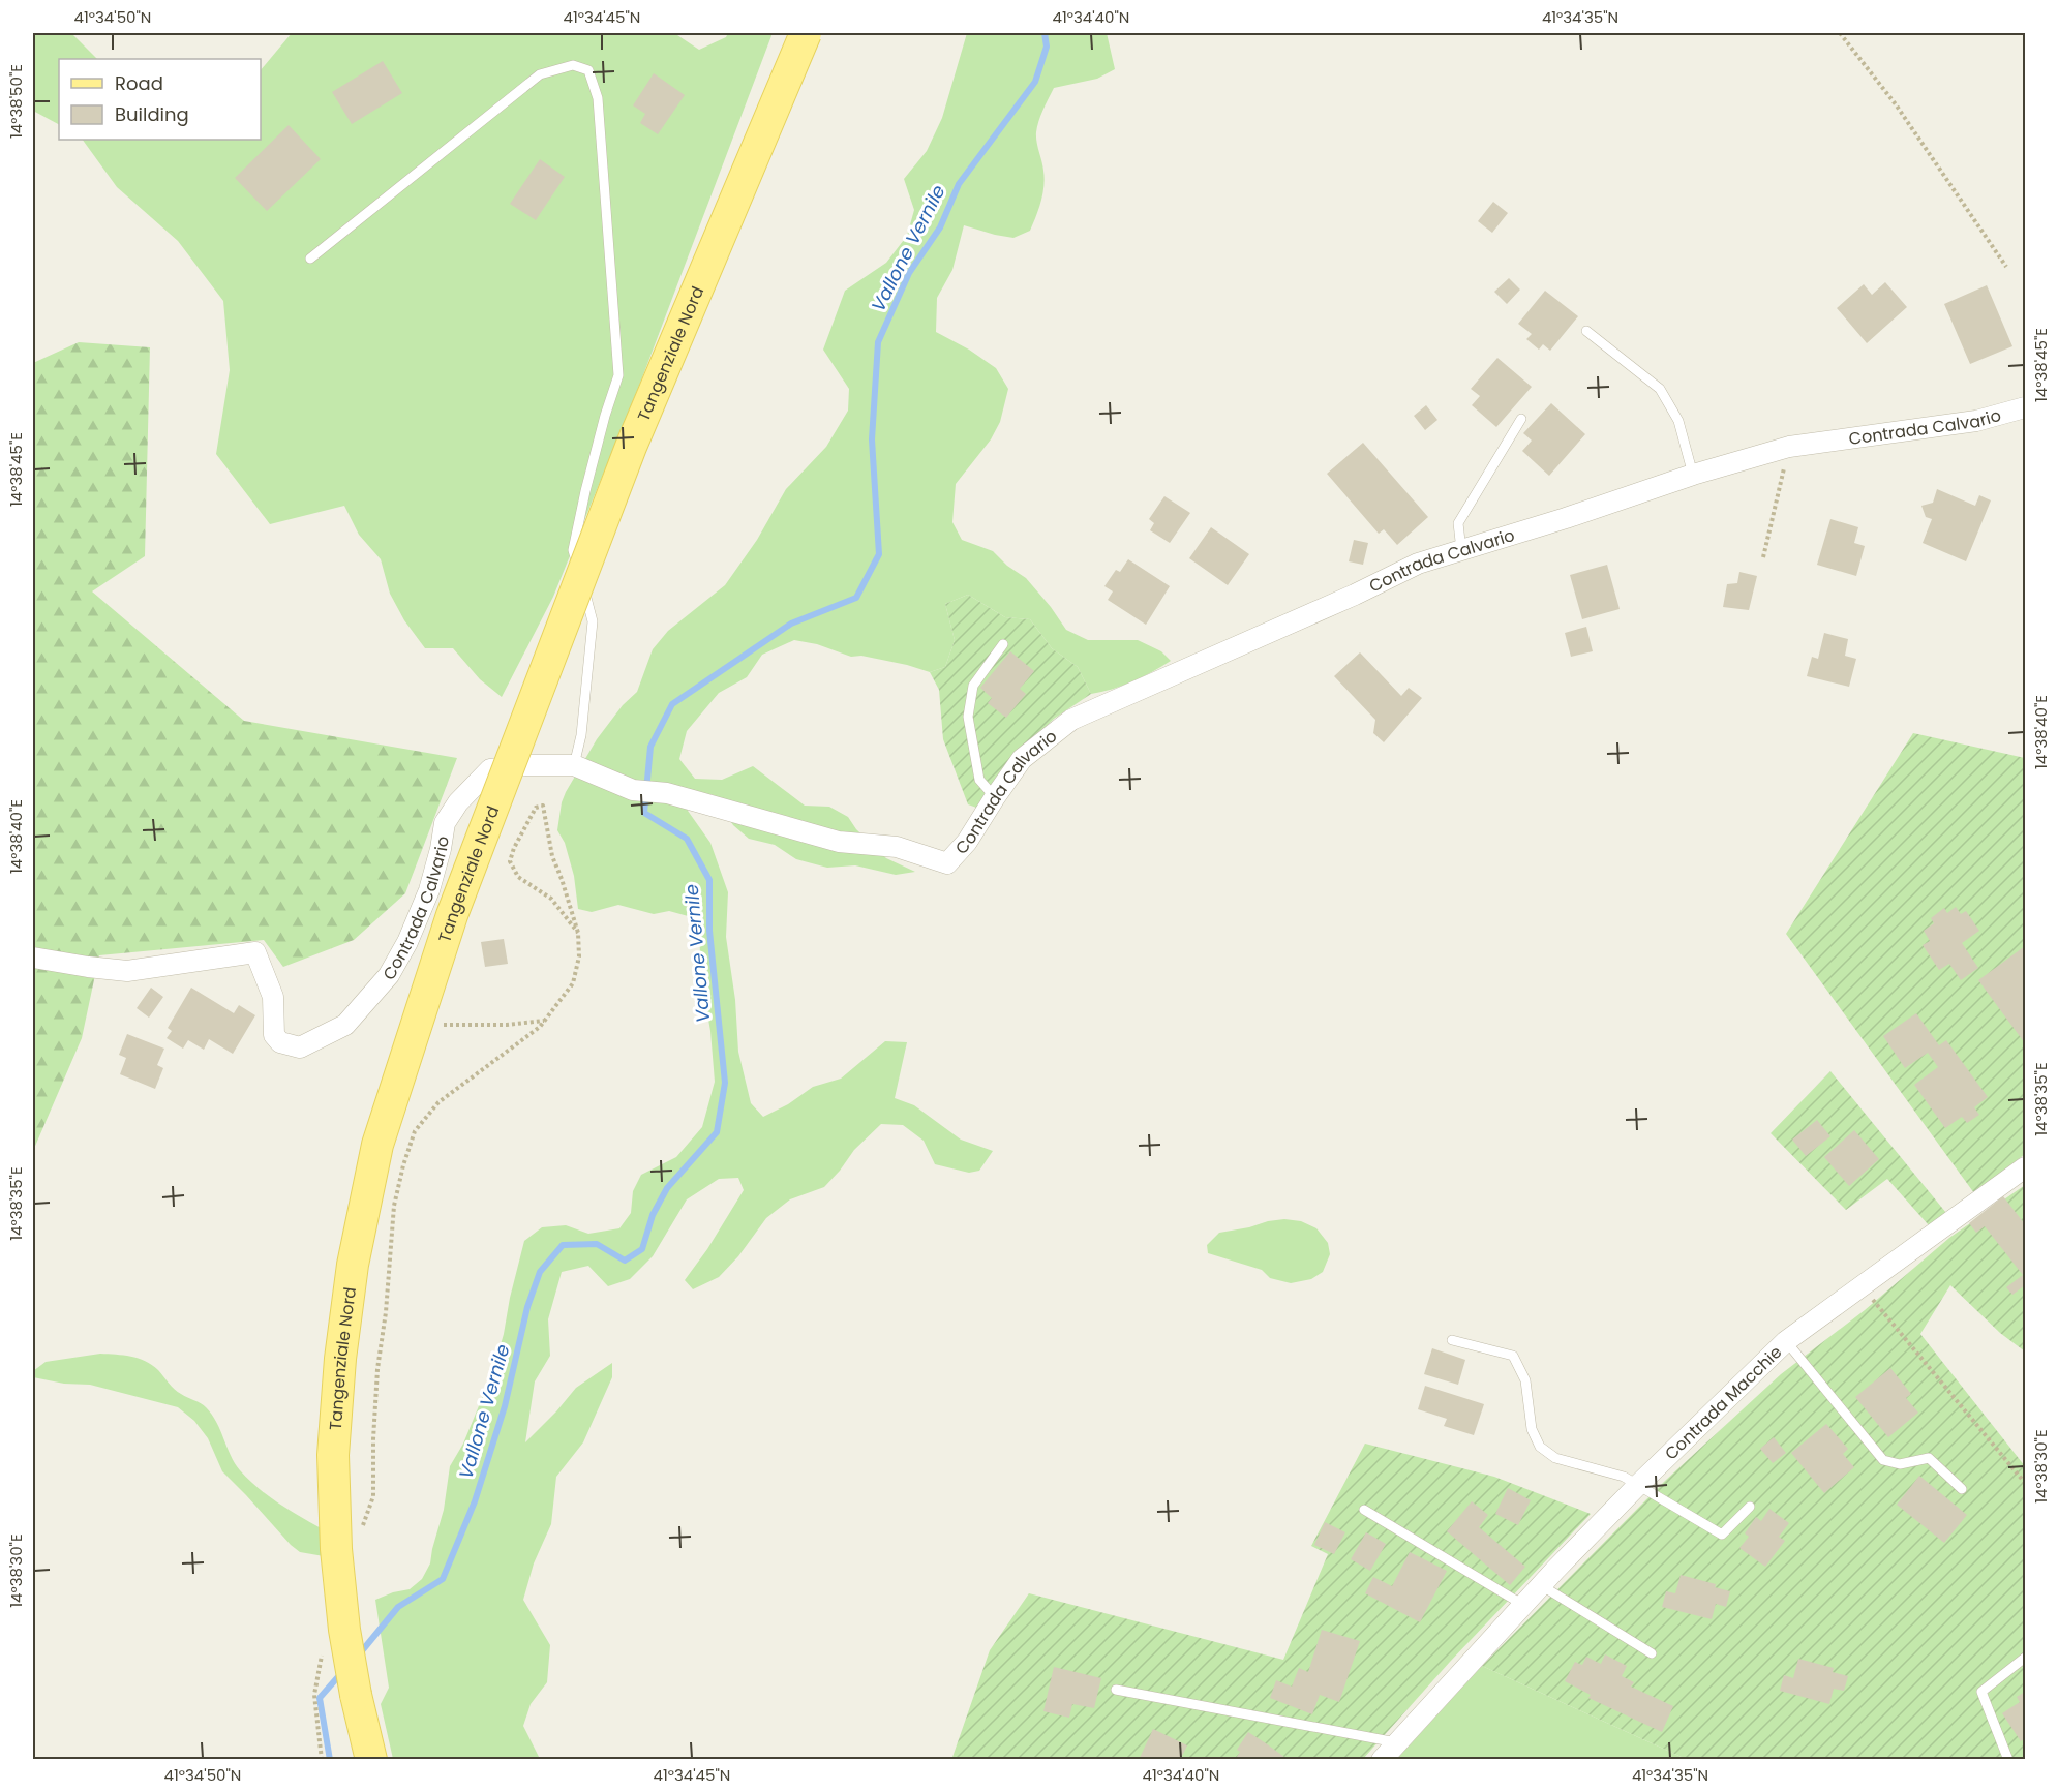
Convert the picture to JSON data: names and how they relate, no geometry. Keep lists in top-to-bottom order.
{
  "streets": {
    "main road": ["Tangenziale Nord"],
    "street": ["Contrada Calvario", "Contrada Macchie"]
  },
  "water": ["Vallone Vernile"],
  "legend": ["Road", "Building"],
  "coordinates": [
    "41°34'50\"N",
    "41°34'45\"N",
    "41°34'40\"N",
    "41°34'35\"N",
    "14°38'50\"E",
    "14°38'45\"E",
    "14°38'40\"E",
    "14°38'35\"E",
    "14°38'30\"E"
  ]
}
